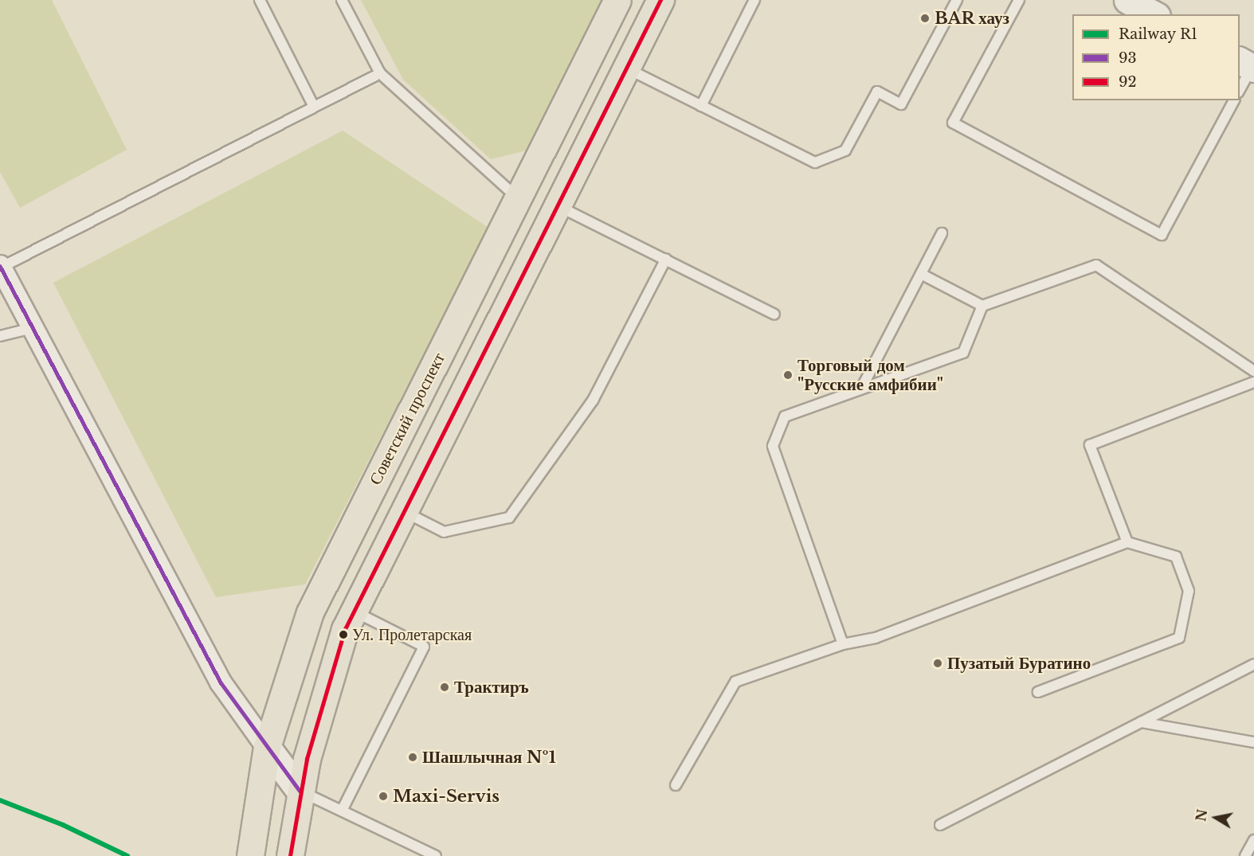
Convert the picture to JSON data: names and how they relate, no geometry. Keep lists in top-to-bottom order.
{
  "streets": {
    "main road": ["Советский проспект"]
  },
  "places": [
    "BAR хауз",
    "Торговый дом \"Русские амфибии\"",
    "Ул. Пролетарская",
    "Пузатый Буратино",
    "Трактиръ",
    "Шашлычная №1",
    "Maxi-Servis"
  ],
  "lines": ["transit line 92", "transit line 93", "rail line R1"],
  "legend": ["Railway R1", "93", "92"],
  "north": "left"
}
